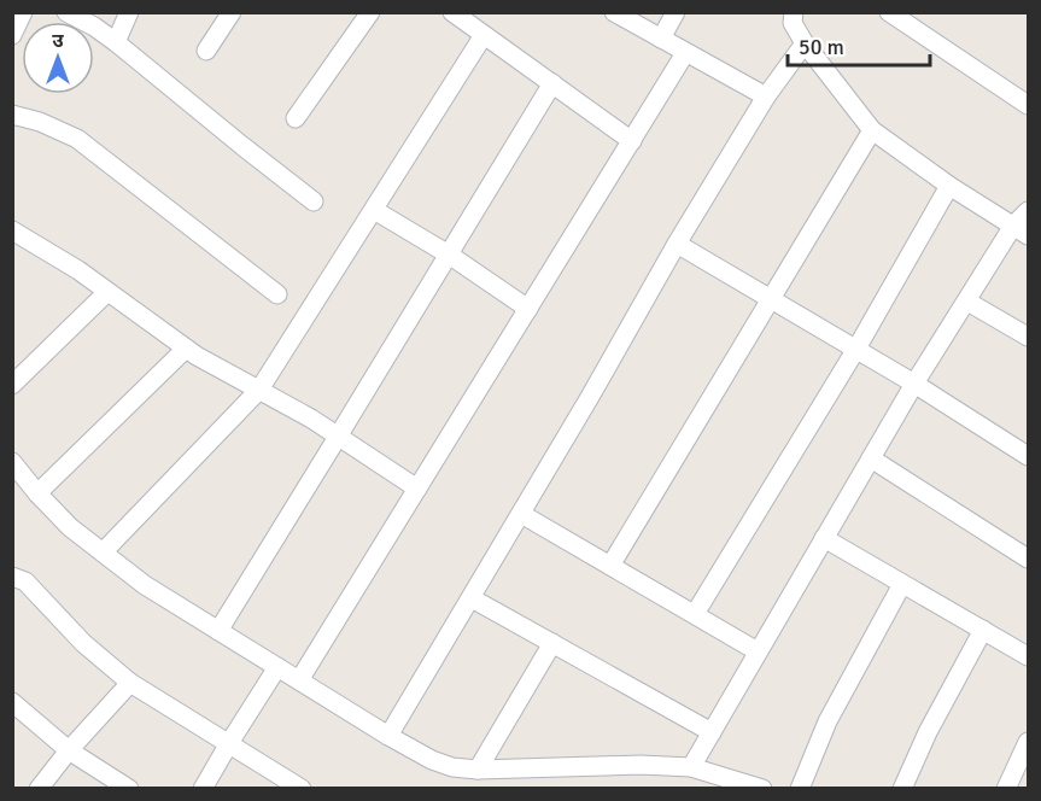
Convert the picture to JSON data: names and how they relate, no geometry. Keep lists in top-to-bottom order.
{
  "scale_bar": "50 m",
  "north": "top"
}
